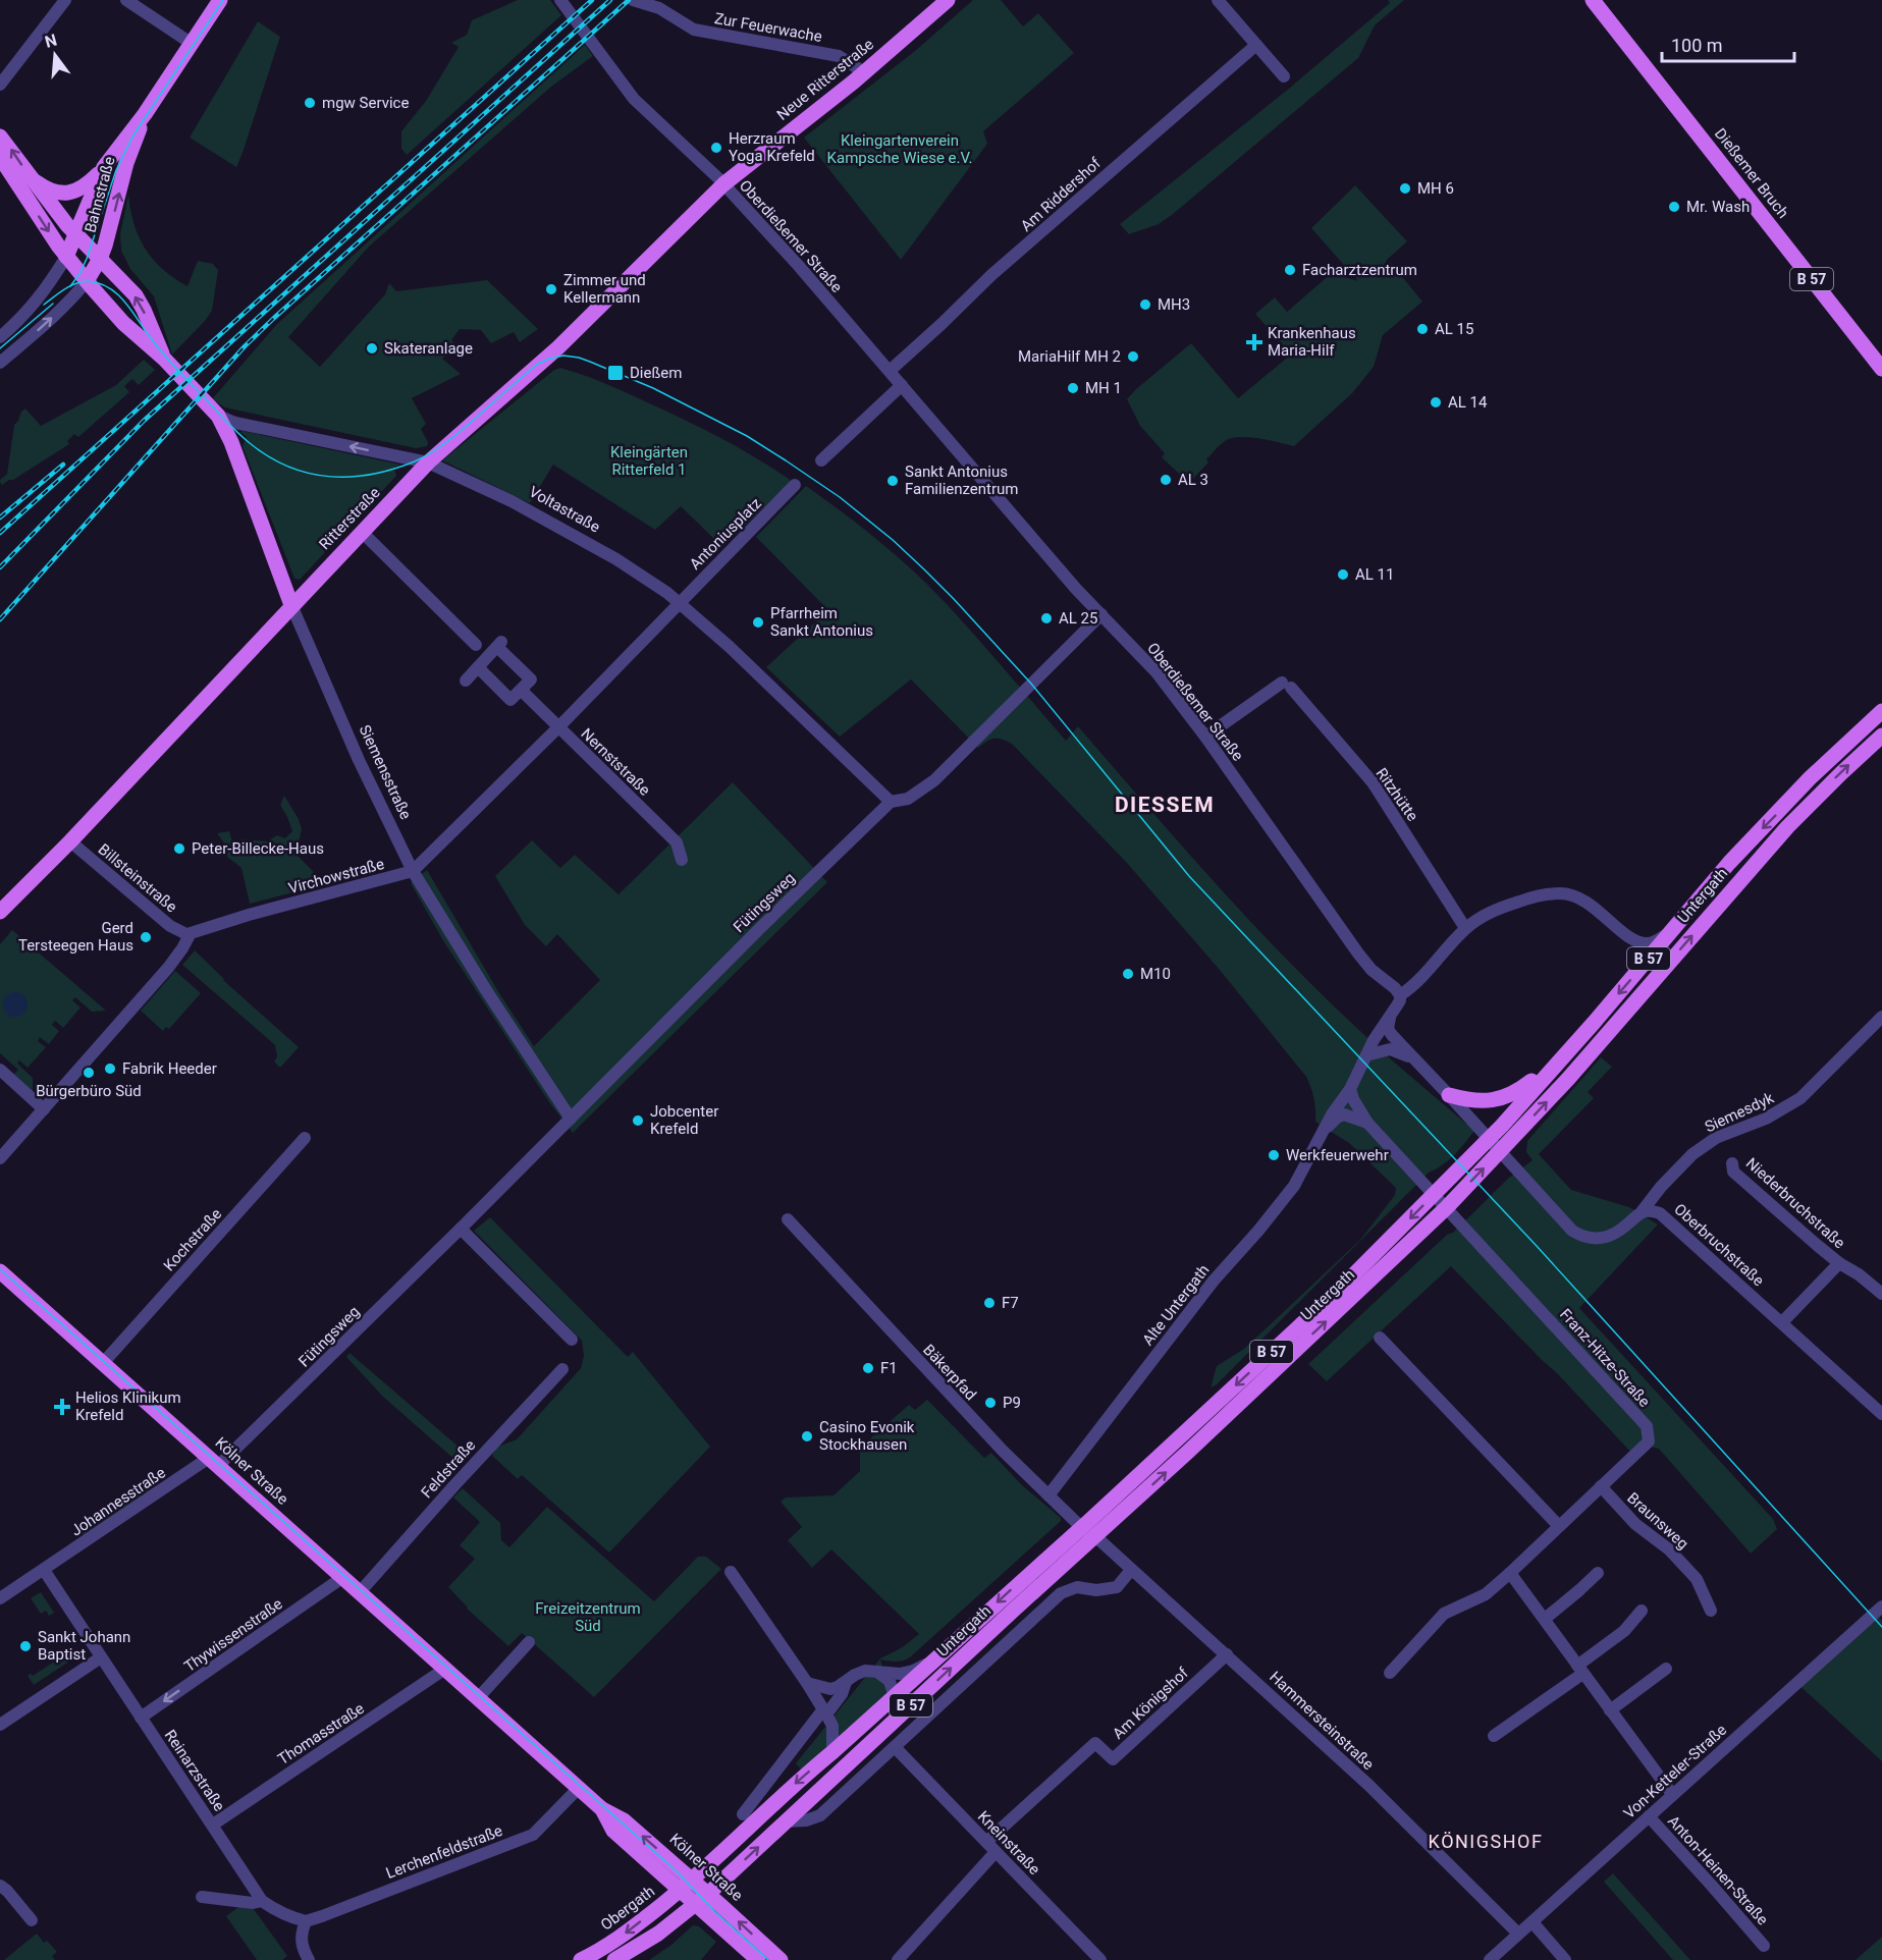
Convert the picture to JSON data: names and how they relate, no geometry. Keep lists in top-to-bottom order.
{
  "streets": {
    "main road": [
      "Neue Ritterstraße",
      "Dießemer Bruch",
      "Bahnstraße",
      "B 57",
      "Voltastraße",
      "Ritterstraße",
      "Siemensstraße",
      "Untergath",
      "Kölner Straße",
      "Obergath"
    ],
    "street": [
      "Zur Feuerwache",
      "Am Riddershof",
      "Oberdießemer Straße",
      "Antoniusplatz",
      "Nernststraße",
      "Ritzhütte",
      "Virchowstraße",
      "Billsteinstraße",
      "Fütingsweg",
      "Siemesdyk",
      "Niederbruchstraße",
      "Kochstraße",
      "Oberbruchstraße",
      "Alte Untergath",
      "Franz-Hitze-Straße",
      "Bäkerpfad",
      "Feldstraße",
      "Johannesstraße",
      "Braunsweg",
      "Thywissenstraße",
      "Am Königshof",
      "Hammersteinstraße",
      "Thomasstraße",
      "Reinarzstraße",
      "Von-Ketteler-Straße",
      "Kneinstraße",
      "Lerchenfeldstraße",
      "Anton-Heinen-Straße"
    ]
  },
  "crossings": [
    ["Zur Feuerwache", "Neue Ritterstraße"],
    ["Neue Ritterstraße", "Oberdießemer Straße"],
    ["Neue Ritterstraße", "Ritterstraße"],
    ["Bahnstraße", "Voltastraße"],
    ["Am Riddershof", "Oberdießemer Straße"],
    ["Oberdießemer Straße", "Ritterstraße"],
    ["Oberdießemer Straße", "Ritzhütte"],
    ["Oberdießemer Straße", "Fütingsweg"],
    ["Oberdießemer Straße", "Alte Untergath"],
    ["B 57", "Untergath"],
    ["B 57", "Kölner Straße"],
    ["Voltastraße", "Ritterstraße"],
    ["Voltastraße", "Antoniusplatz"],
    ["Voltastraße", "Siemensstraße"],
    ["Voltastraße", "Virchowstraße"],
    ["Voltastraße", "Fütingsweg"],
    ["Ritterstraße", "Siemensstraße"],
    ["Ritterstraße", "Billsteinstraße"],
    ["Antoniusplatz", "Virchowstraße"],
    ["Nernststraße", "Virchowstraße"],
    ["Siemensstraße", "Virchowstraße"],
    ["Siemensstraße", "Fütingsweg"],
    ["Ritzhütte", "Alte Untergath"],
    ["Virchowstraße", "Billsteinstraße"],
    ["Untergath", "Alte Untergath"],
    ["Untergath", "Franz-Hitze-Straße"],
    ["Untergath", "Bäkerpfad"],
    ["Untergath", "Kölner Straße"],
    ["Untergath", "Hammersteinstraße"],
    ["Untergath", "Obergath"],
    ["Fütingsweg", "Kölner Straße"],
    ["Fütingsweg", "Johannesstraße"],
    ["Siemesdyk", "Oberbruchstraße"],
    ["Niederbruchstraße", "Oberbruchstraße"],
    ["Kochstraße", "Kölner Straße"],
    ["Alte Untergath", "Bäkerpfad"],
    ["Franz-Hitze-Straße", "Braunsweg"],
    ["Bäkerpfad", "Hammersteinstraße"],
    ["Feldstraße", "Kölner Straße"],
    ["Kölner Straße", "Johannesstraße"],
    ["Kölner Straße", "Thywissenstraße"],
    ["Kölner Straße", "Thomasstraße"],
    ["Kölner Straße", "Lerchenfeldstraße"],
    ["Kölner Straße", "Obergath"],
    ["Johannesstraße", "Reinarzstraße"],
    ["Thywissenstraße", "Reinarzstraße"],
    ["Am Königshof", "Hammersteinstraße"],
    ["Am Königshof", "Kneinstraße"],
    ["Hammersteinstraße", "Von-Ketteler-Straße"],
    ["Thomasstraße", "Reinarzstraße"],
    ["Reinarzstraße", "Lerchenfeldstraße"],
    ["Von-Ketteler-Straße", "Anton-Heinen-Straße"]
  ],
  "one_way": ["Thywissenstraße"],
  "districts": ["DIESSEM", "KÖNIGSHOF"],
  "parks": ["Kleingartenverein Kampsche Wiese e.V.", "Kleingärten Ritterfeld 1", "Freizeitzentrum Süd"],
  "places": {
    "other": [
      "mgw Service",
      "Herzraum Yoga Krefeld",
      "MH 6",
      "Mr. Wash",
      "Facharztzentrum",
      "Zimmer und Kellermann",
      "MH3",
      "AL 15",
      "Skateranlage",
      "MariaHilf MH 2",
      "MH 1",
      "AL 14",
      "AL 3",
      "Sankt Antonius Familienzentrum",
      "AL 11",
      "AL 25",
      "Pfarrheim Sankt Antonius",
      "Peter-Billecke-Haus",
      "Gerd Tersteegen Haus",
      "M10",
      "Fabrik Heeder",
      "Bürgerbüro Süd",
      "Jobcenter Krefeld",
      "Werkfeuerwehr",
      "F7",
      "F1",
      "P9",
      "Casino Evonik Stockhausen",
      "Sankt Johann Baptist"
    ],
    "health": ["Krankenhaus Maria-Hilf", "Helios Klinikum Krefeld"],
    "transit": ["Dießem"]
  },
  "scale_bar": "100 m",
  "north": "top"
}
